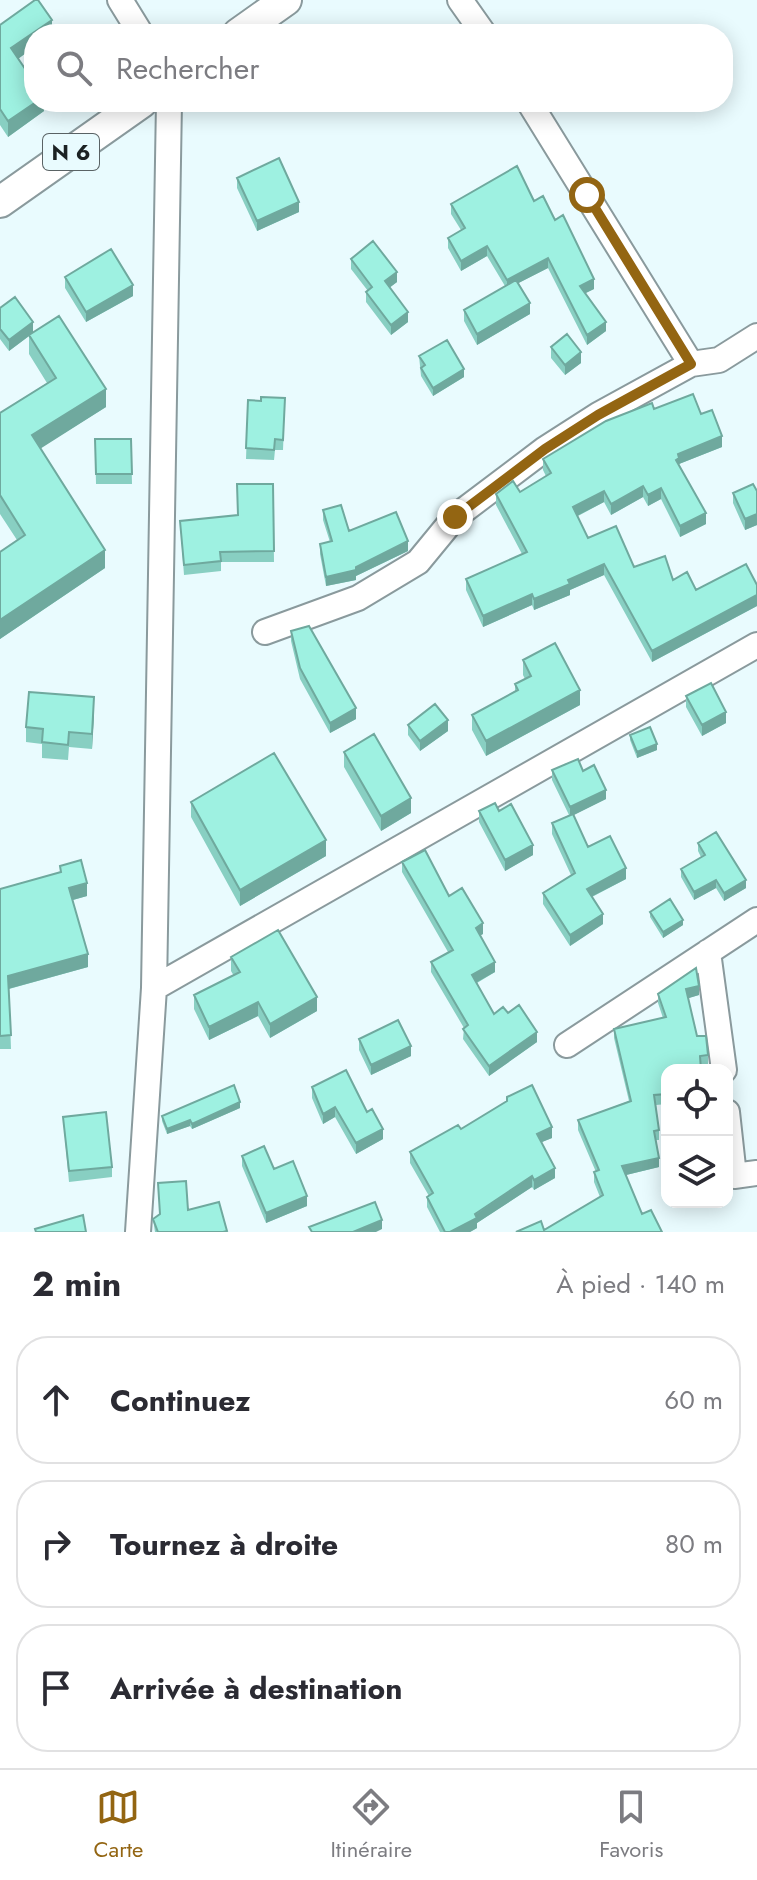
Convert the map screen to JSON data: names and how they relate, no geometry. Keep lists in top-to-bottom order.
{
  "streets": {
    "main road": ["N 6"]
  },
  "page": {
    "search": "Rechercher",
    "heading": ["2 min", "À pied · 140 m"],
    "list": [
      ["Continuez", "60 m"],
      ["Tournez à droite", "80 m"],
      "Arrivée à destination"
    ],
    "nav": ["Carte", "Itinéraire", "Favoris"]
  }
}
